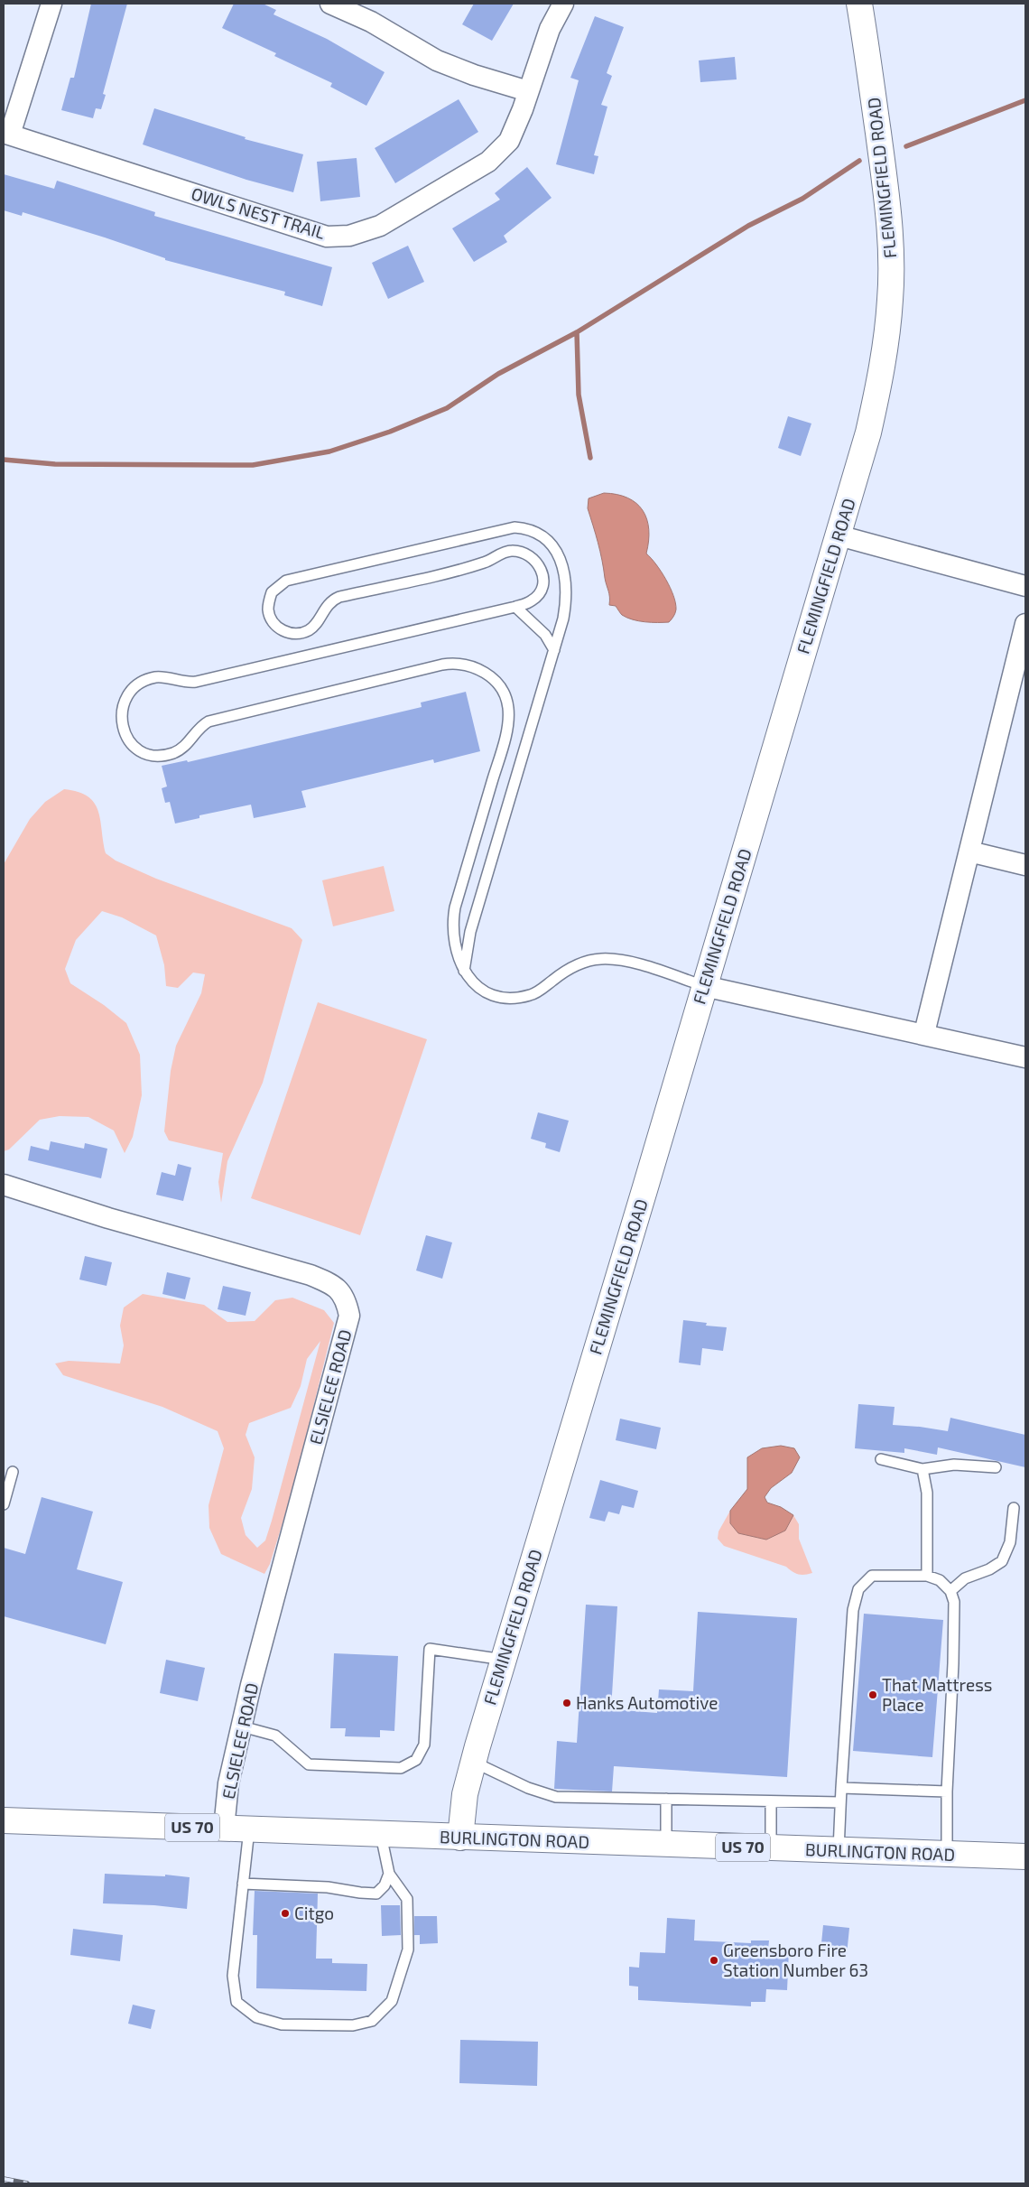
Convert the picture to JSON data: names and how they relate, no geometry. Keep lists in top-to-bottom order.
{
  "streets": {
    "main road": ["FLEMINGFIELD ROAD", "US 70", "BURLINGTON ROAD"],
    "street": ["OWLS NEST TRAIL", "ELSIELEE ROAD"]
  },
  "crossings": [
    ["FLEMINGFIELD ROAD", "BURLINGTON ROAD"],
    ["ELSIELEE ROAD", "BURLINGTON ROAD"]
  ],
  "places": [
    "That Mattress Place",
    "Hanks Automotive",
    "Citgo",
    "Greensboro Fire Station Number 63"
  ]
}
